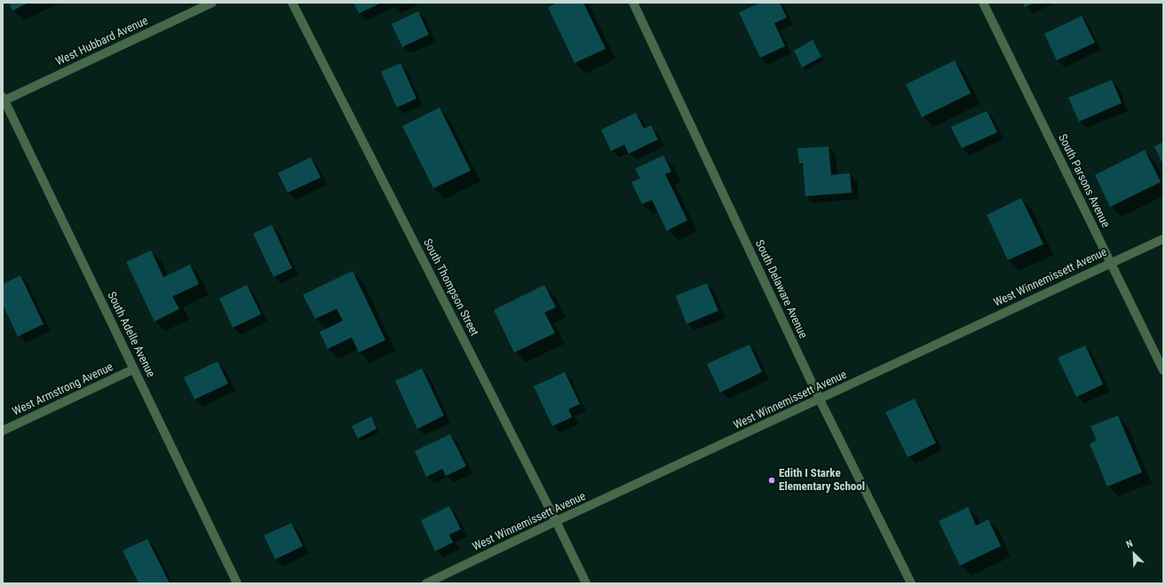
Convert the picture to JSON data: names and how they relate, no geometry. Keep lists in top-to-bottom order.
{
  "streets": {
    "street": [
      "West Hubbard Avenue",
      "South Parsons Avenue",
      "West Winnemissett Avenue",
      "South Thompson Street",
      "South Delaware Avenue",
      "South Adelle Avenue",
      "West Armstrong Avenue"
    ]
  },
  "crossings": [
    ["West Hubbard Avenue", "South Adelle Avenue"],
    ["South Parsons Avenue", "West Winnemissett Avenue"],
    ["West Winnemissett Avenue", "South Thompson Street"],
    ["West Winnemissett Avenue", "South Delaware Avenue"],
    ["South Adelle Avenue", "West Armstrong Avenue"]
  ],
  "places": ["Edith I Starke Elementary School"],
  "north": "top left"
}
